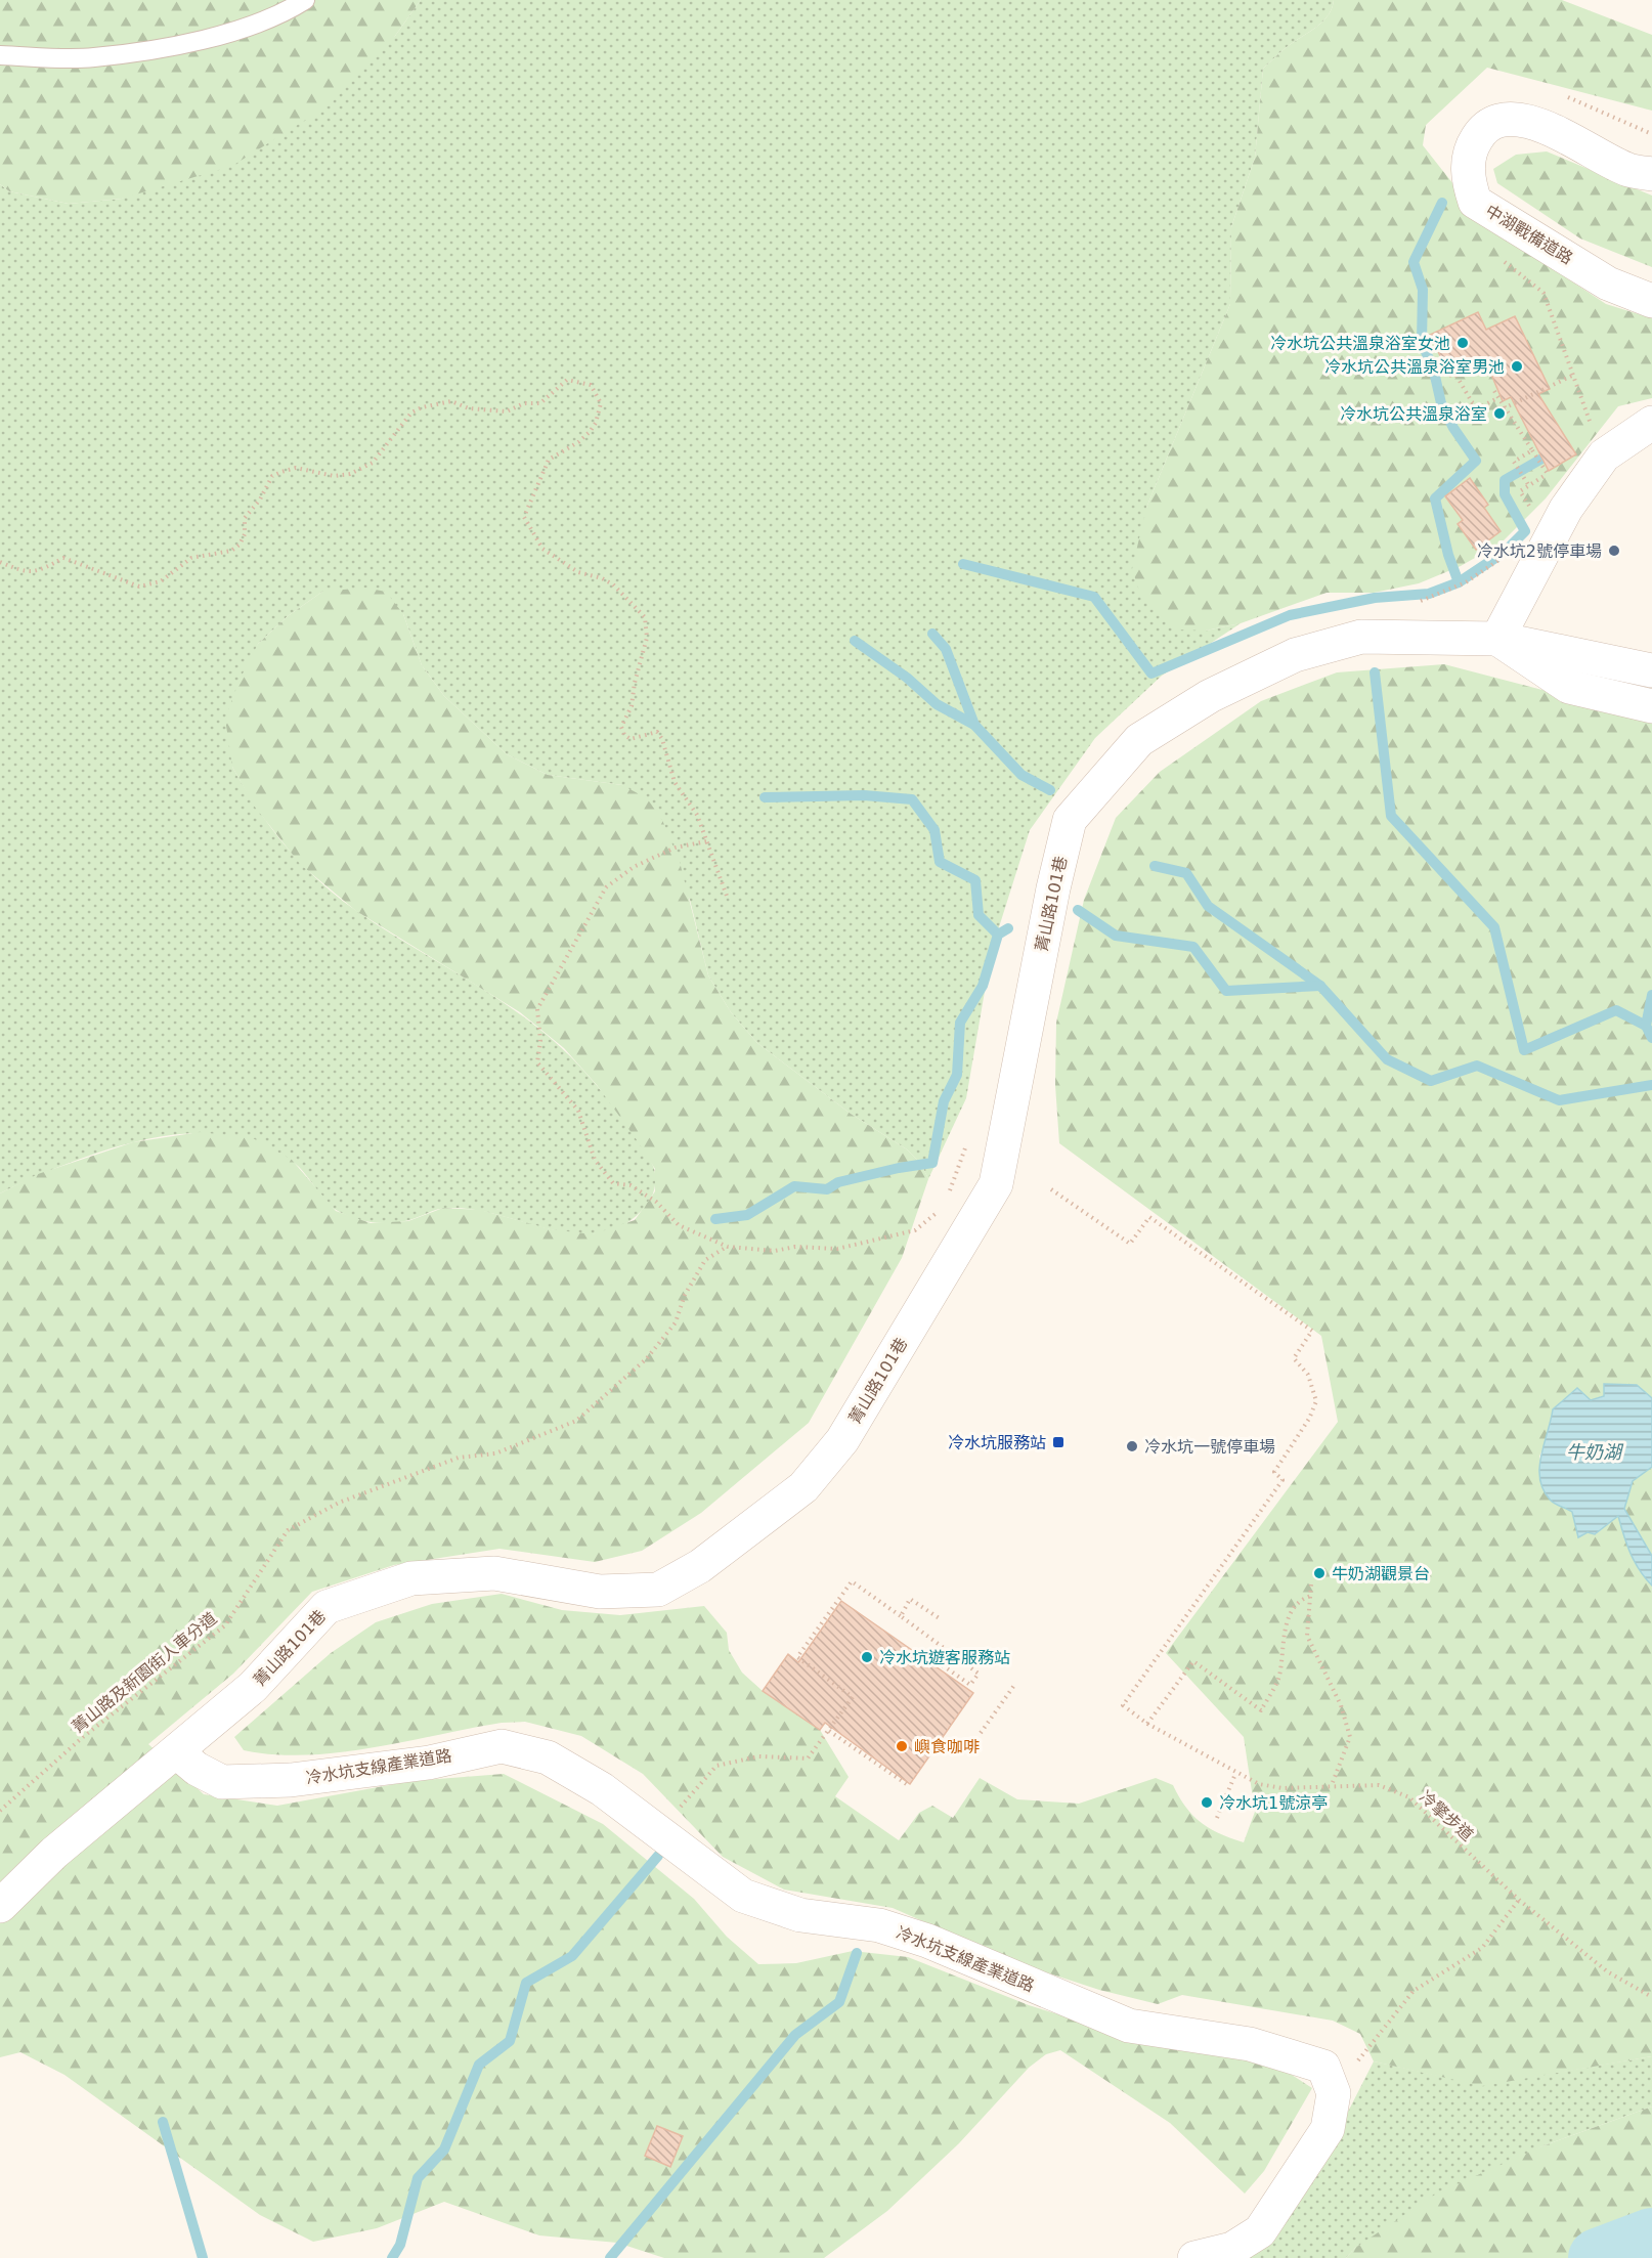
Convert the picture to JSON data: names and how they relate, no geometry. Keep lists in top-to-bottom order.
{
  "streets": {
    "street": ["中湖戰備道路", "菁山路101巷", "冷水坑支線產業道路"],
    "path": ["菁山路及新園街人車分道", "冷擎步道"]
  },
  "crossings": [
    ["菁山路101巷", "冷水坑支線產業道路"]
  ],
  "water": ["牛奶湖"],
  "places": {
    "other": [
      "冷水坑公共溫泉浴室女池",
      "冷水坑公共溫泉浴室男池",
      "冷水坑公共溫泉浴室",
      "冷水坑2號停車場",
      "冷水坑一號停車場",
      "牛奶湖觀景台",
      "冷水坑遊客服務站",
      "嶼食咖啡",
      "冷水坑1號涼亭"
    ],
    "transit": ["冷水坑服務站"]
  }
}
